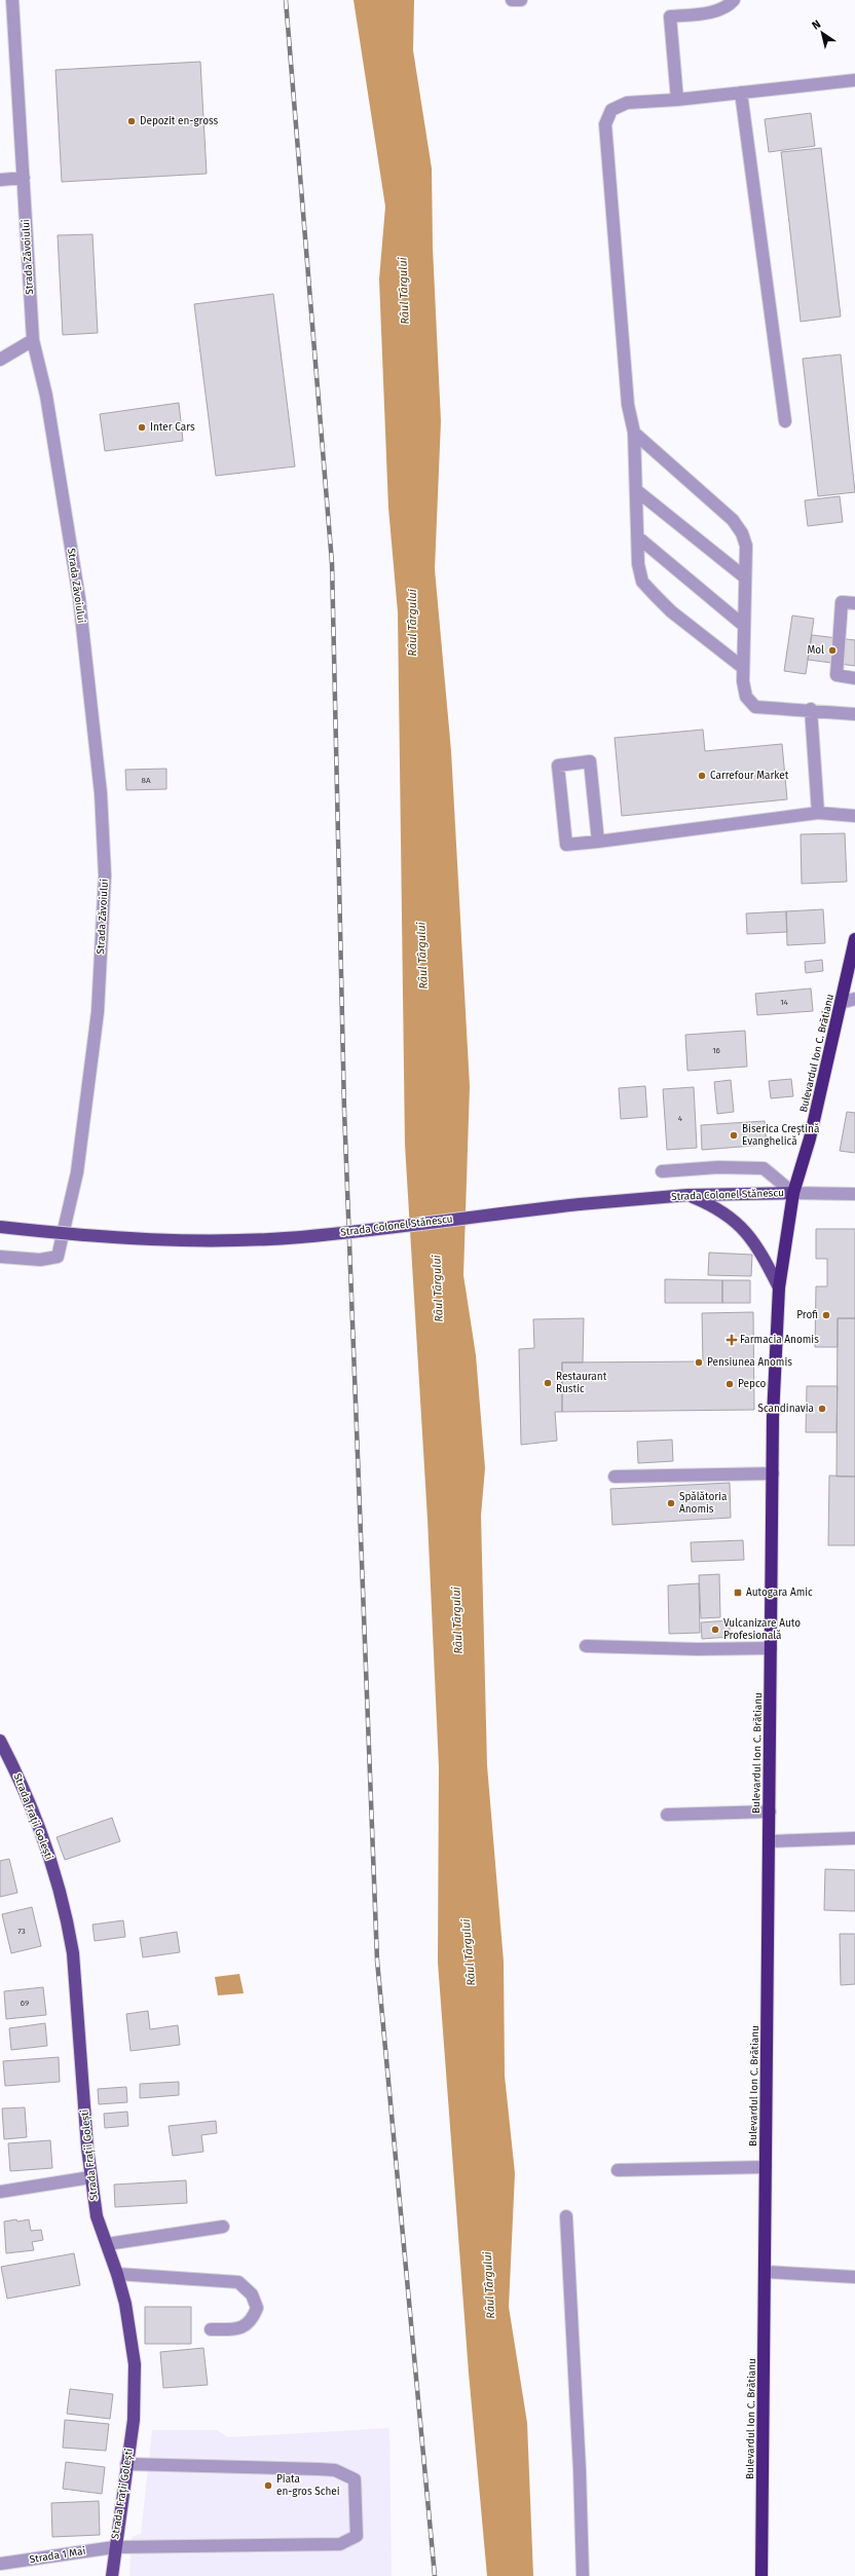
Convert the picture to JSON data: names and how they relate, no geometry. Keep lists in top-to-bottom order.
{
  "streets": {
    "highway": ["Bulevardul Ion C. Brătianu"],
    "main road": ["Strada Colonel Stănescu", "Strada Frații Golești"],
    "street": ["Strada Zăvoiului", "Strada 1 Mai"]
  },
  "crossings": [
    ["Bulevardul Ion C. Brătianu", "Strada Colonel Stănescu"],
    ["Strada Frații Golești", "Strada 1 Mai"]
  ],
  "water": ["Râul Târgului"],
  "places": {
    "other": [
      "Depozit en-gross",
      "Inter Cars",
      "Mol",
      "Carrefour Market",
      "Biserica Creștină Evanghelică",
      "Profi",
      "Pensiunea Anomis",
      "Restaurant Rustic",
      "Pepco",
      "Scandinavia",
      "Spălătoria Anomis",
      "Vulcanizare Auto Profesională",
      "Piata en-gros Schei"
    ],
    "health": ["Farmacia Anomis"],
    "transit": ["Autogara Amic"]
  },
  "house_numbers": [
    "8A",
    "14",
    "16",
    "4",
    "73",
    "69"
  ],
  "north": "top left"
}
